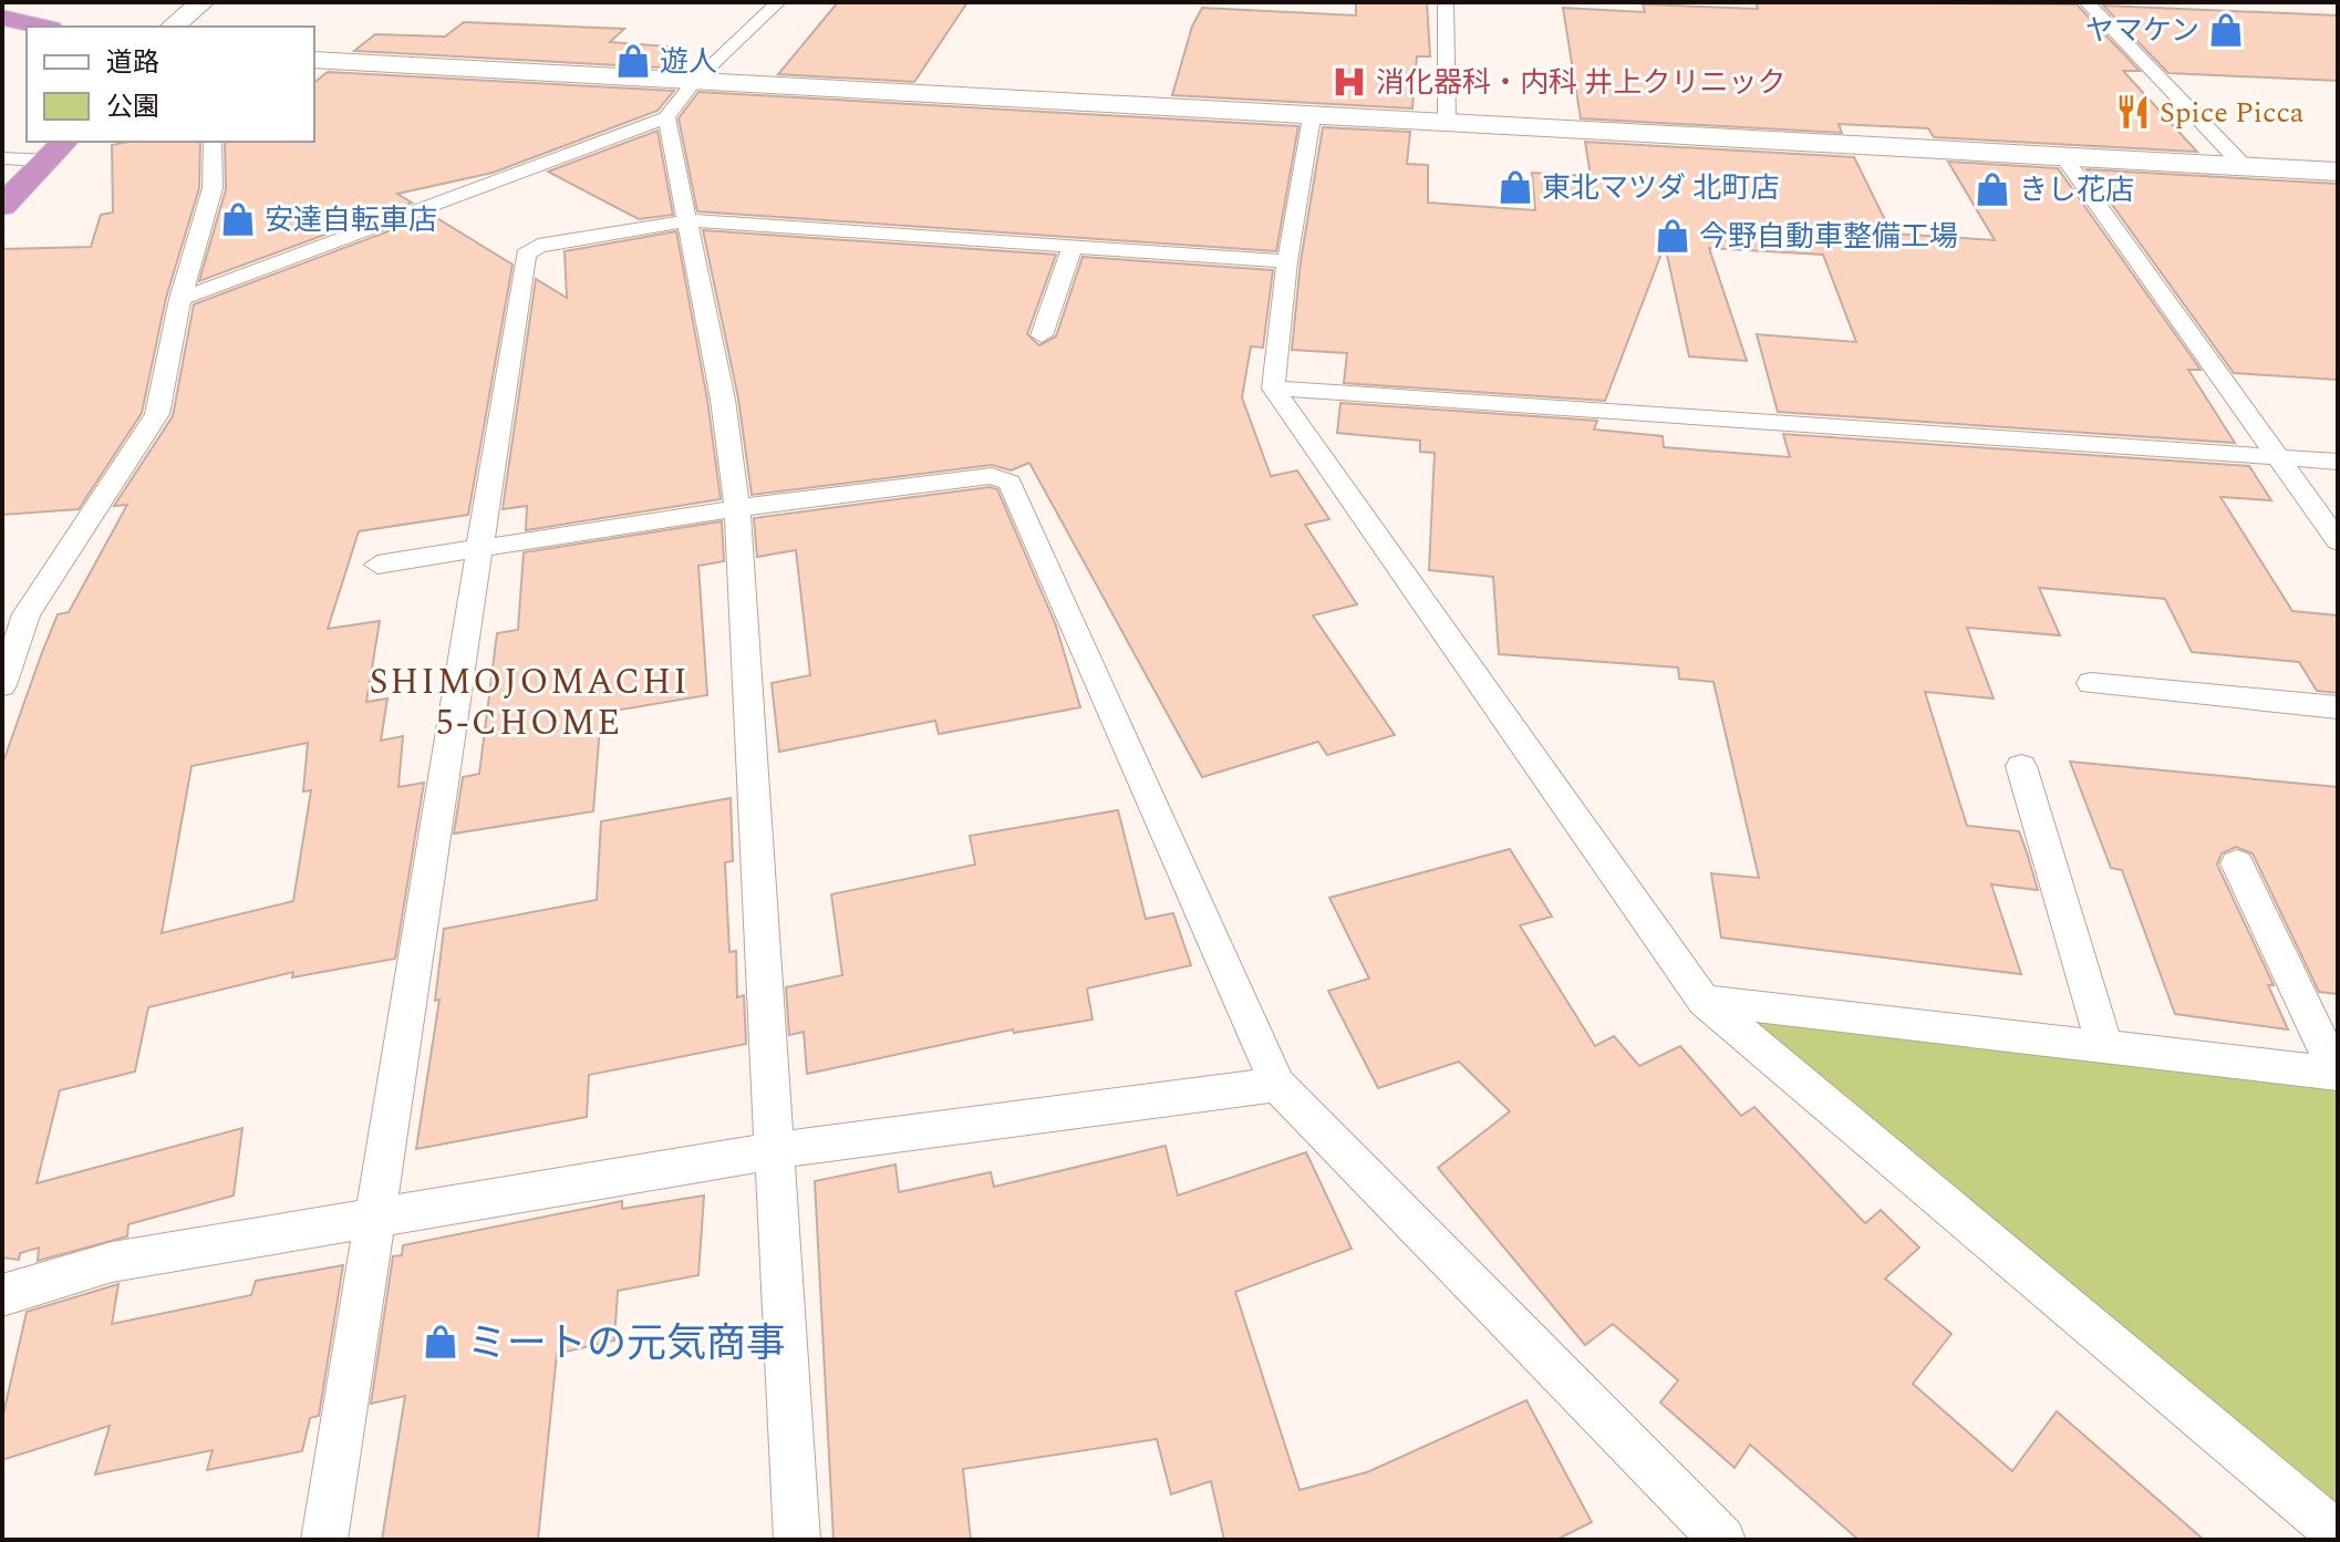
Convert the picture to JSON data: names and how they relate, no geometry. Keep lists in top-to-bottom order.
{
  "districts": ["SHIMOJOMACHI 5-CHOME"],
  "places": {
    "shop": [
      "ヤマケン",
      "遊人",
      "東北マツダ 北町店",
      "きし花店",
      "安達自転車店",
      "今野自動車整備工場",
      "ミートの元気商事"
    ],
    "hospital": ["消化器科・内科 井上クリニック"],
    "restaurant": ["Spice Picca"]
  },
  "legend": ["道路", "公園"]
}
